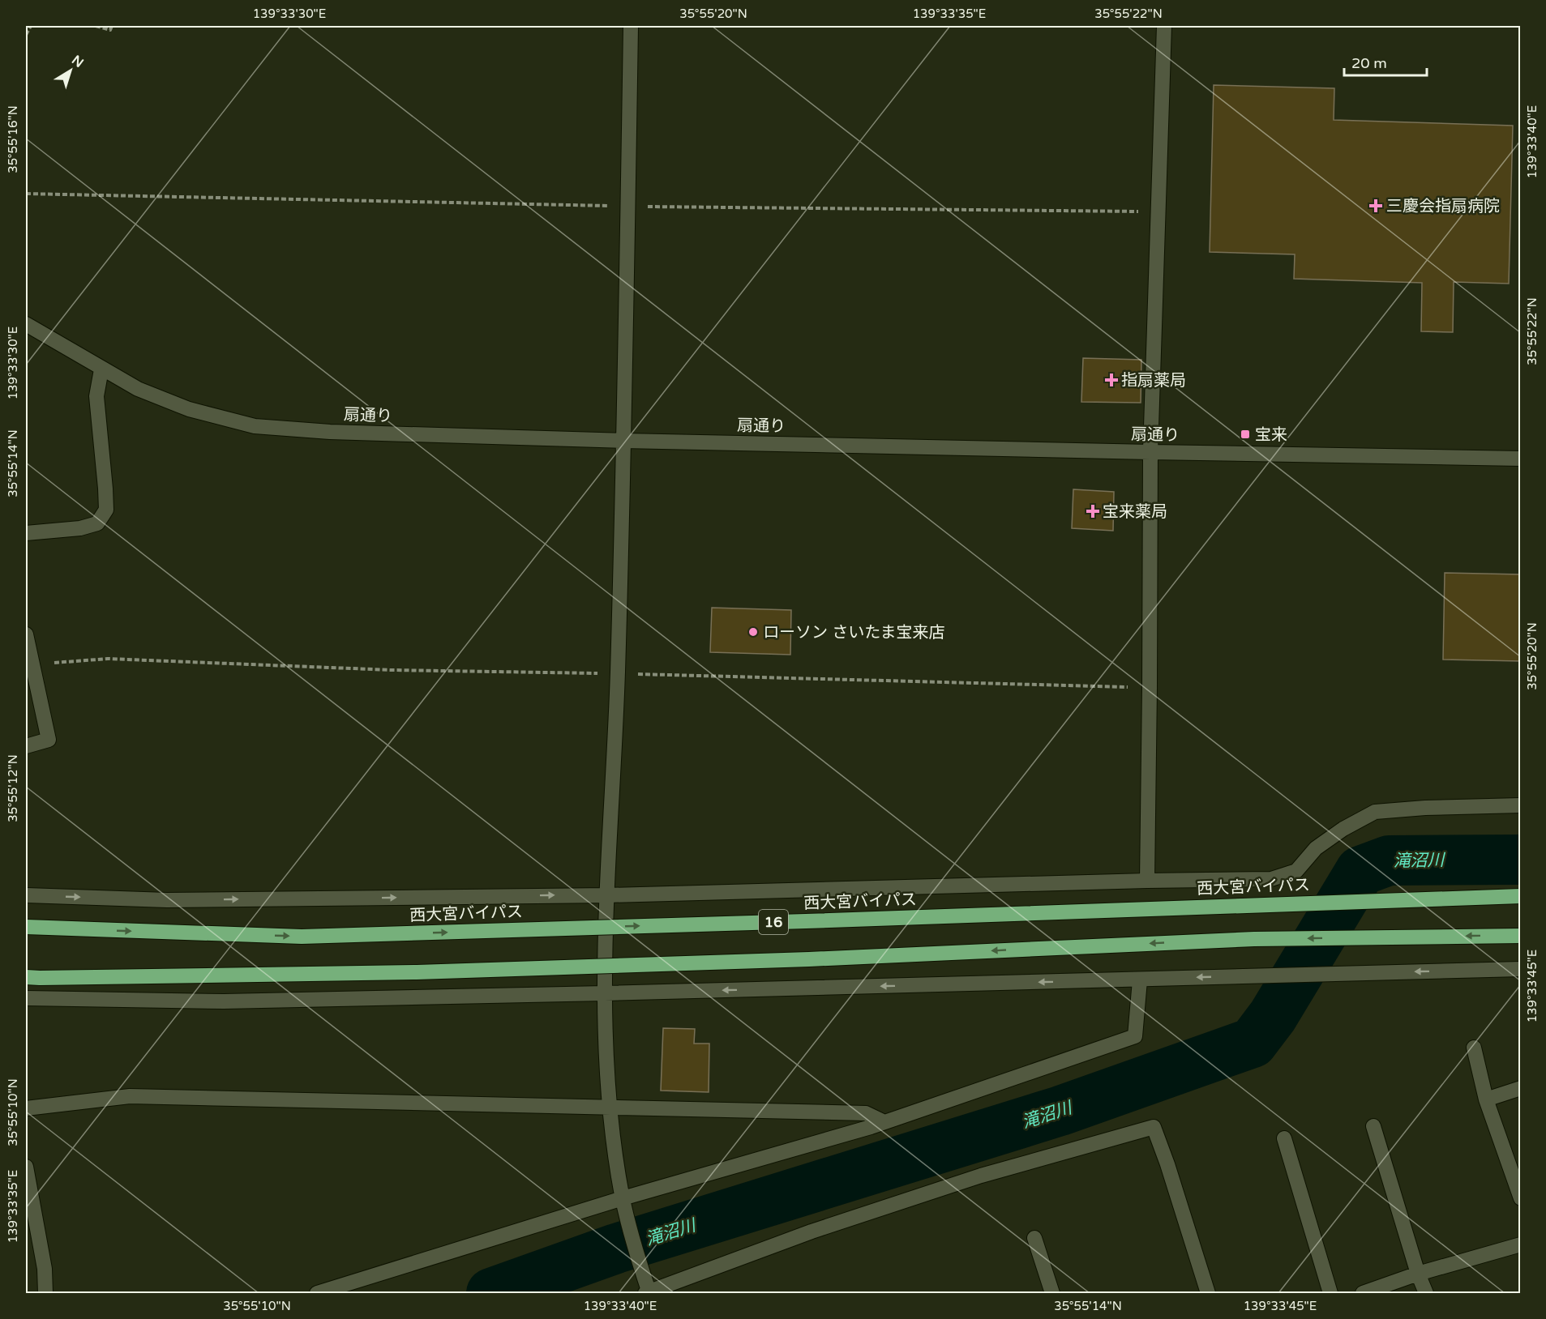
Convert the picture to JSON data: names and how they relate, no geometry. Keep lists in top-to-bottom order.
{
  "streets": {
    "highway": ["西大宮バイパス", "16"],
    "street": ["扇通り"]
  },
  "water": ["滝沼川"],
  "places": {
    "health": ["三慶会指扇病院", "指扇薬局", "宝来薬局"],
    "transit": ["宝来"],
    "other": ["ローソン さいたま宝来店"]
  },
  "scale_bar": "20 m",
  "north": "top right",
  "coordinates": [
    "139°33'30\"E",
    "35°55'20\"N",
    "139°33'35\"E",
    "35°55'22\"N",
    "35°55'16\"N",
    "139°33'40\"E",
    "35°55'14\"N",
    "35°55'12\"N",
    "139°33'45\"E",
    "35°55'10\"N"
  ]
}
